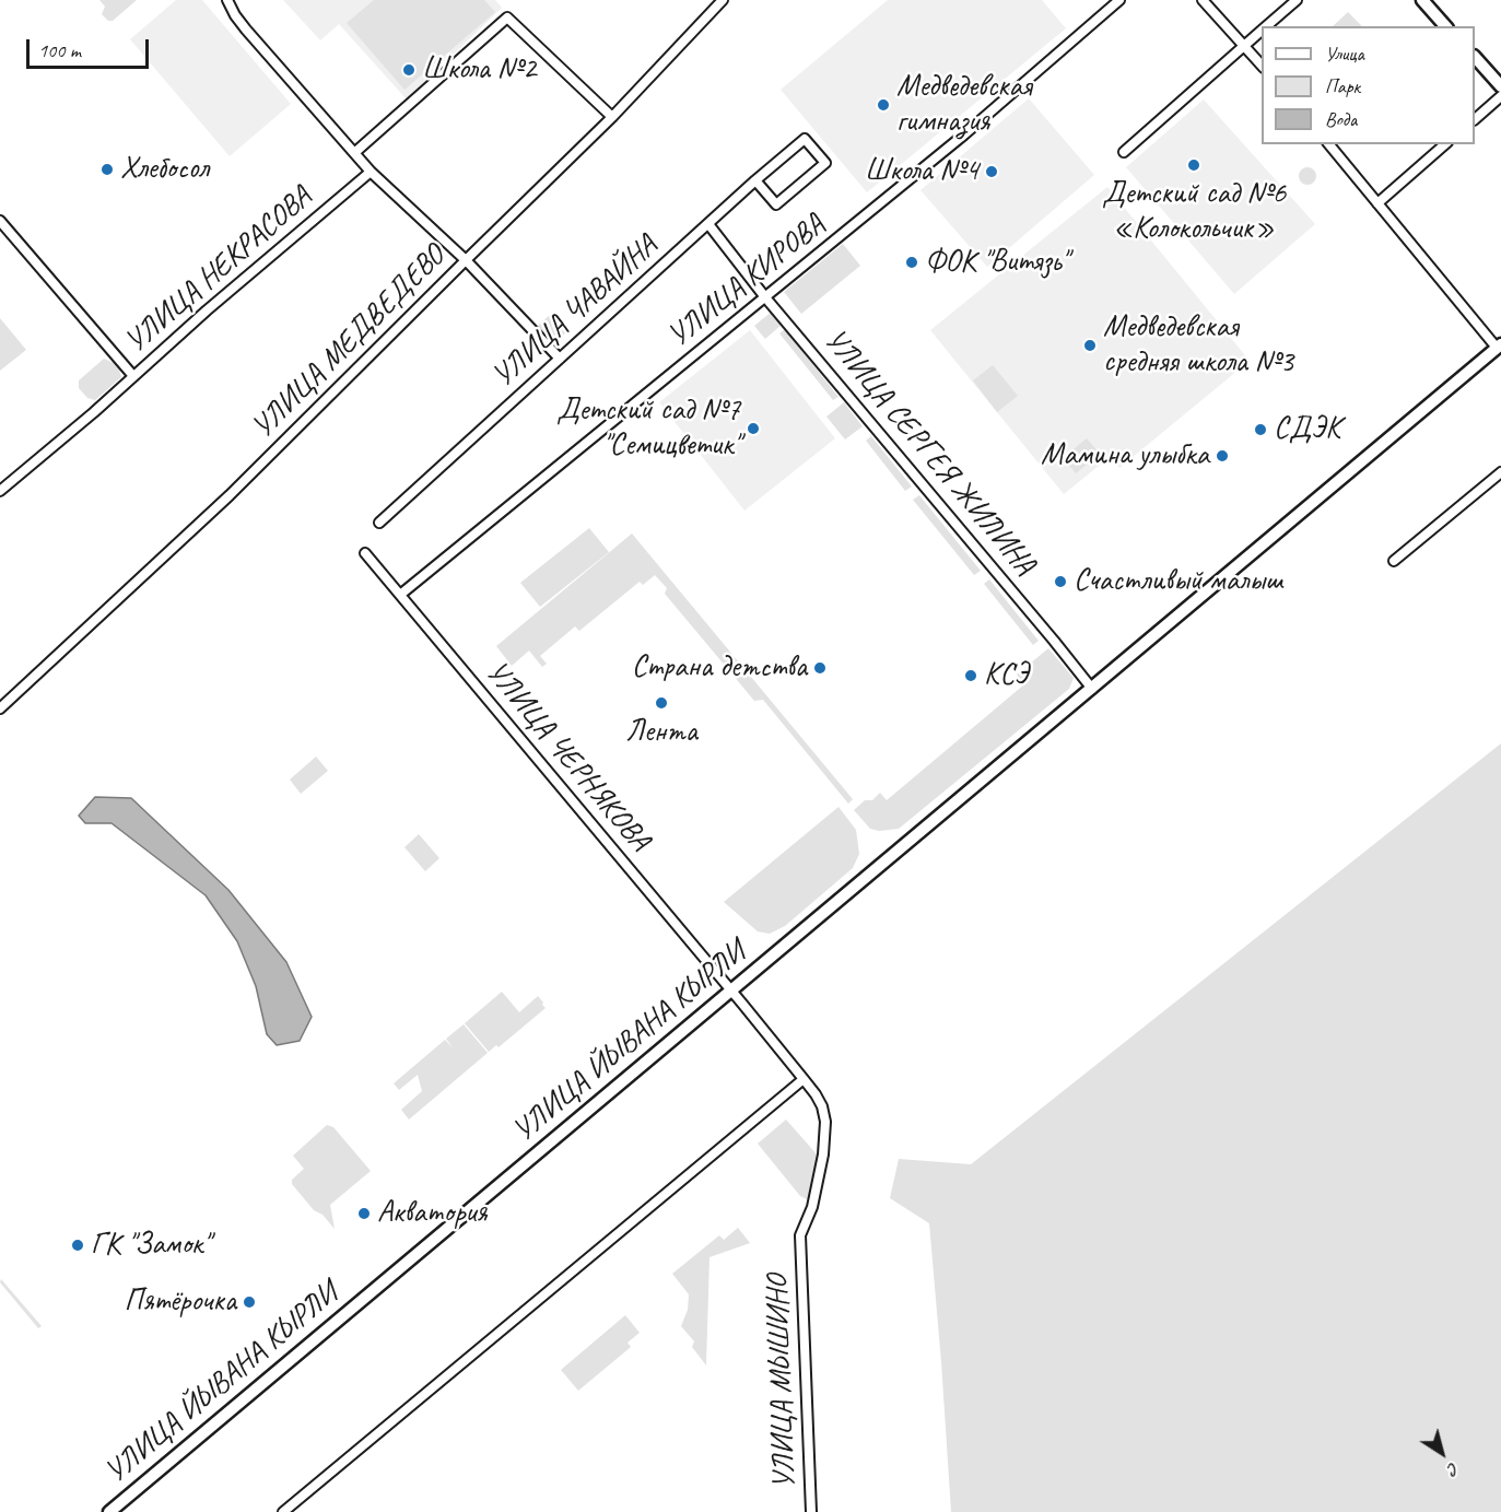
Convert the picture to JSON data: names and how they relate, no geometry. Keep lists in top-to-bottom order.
{
  "streets": {
    "main road": ["УЛИЦА ЙЫВАНА КЫРЛИ"],
    "street": [
      "УЛИЦА НЕКРАСОВА",
      "УЛИЦА КИРОВА",
      "УЛИЦА ЧАВАЙНА",
      "УЛИЦА МЕДВЕДЕВО",
      "УЛИЦА СЕРГЕЯ ЖИЛИНА",
      "УЛИЦА ЧЕРНЯКОВА",
      "УЛИЦА МЫШИНО"
    ]
  },
  "crossings": [
    ["УЛИЦА КИРОВА", "УЛИЦА СЕРГЕЯ ЖИЛИНА"],
    ["УЛИЦА КИРОВА", "УЛИЦА ЧЕРНЯКОВА"],
    ["УЛИЦА ЧАВАЙНА", "УЛИЦА СЕРГЕЯ ЖИЛИНА"],
    ["УЛИЦА СЕРГЕЯ ЖИЛИНА", "УЛИЦА ЙЫВАНА КЫРЛИ"],
    ["УЛИЦА ЧЕРНЯКОВА", "УЛИЦА ЙЫВАНА КЫРЛИ"],
    ["УЛИЦА ЧЕРНЯКОВА", "УЛИЦА МЫШИНО"]
  ],
  "places": [
    "Школа №2",
    "Медведевская гимназия",
    "Детский сад №6 «Колокольчик»",
    "Хлебосол",
    "Школа №4",
    "ФОК \"Витязь\"",
    "Медведевская средняя школа №3",
    "Детский сад №7 \"Семицветик\"",
    "СДЭК",
    "Мамина улыбка",
    "Счастливый малыш",
    "Страна детства",
    "КСЭ",
    "Лента",
    "Акватория",
    "ГК \"Замок\"",
    "Пятёрочка"
  ],
  "legend": ["Улица", "Парк", "Вода"],
  "scale_bar": "100 m",
  "north": "bottom right"
}
